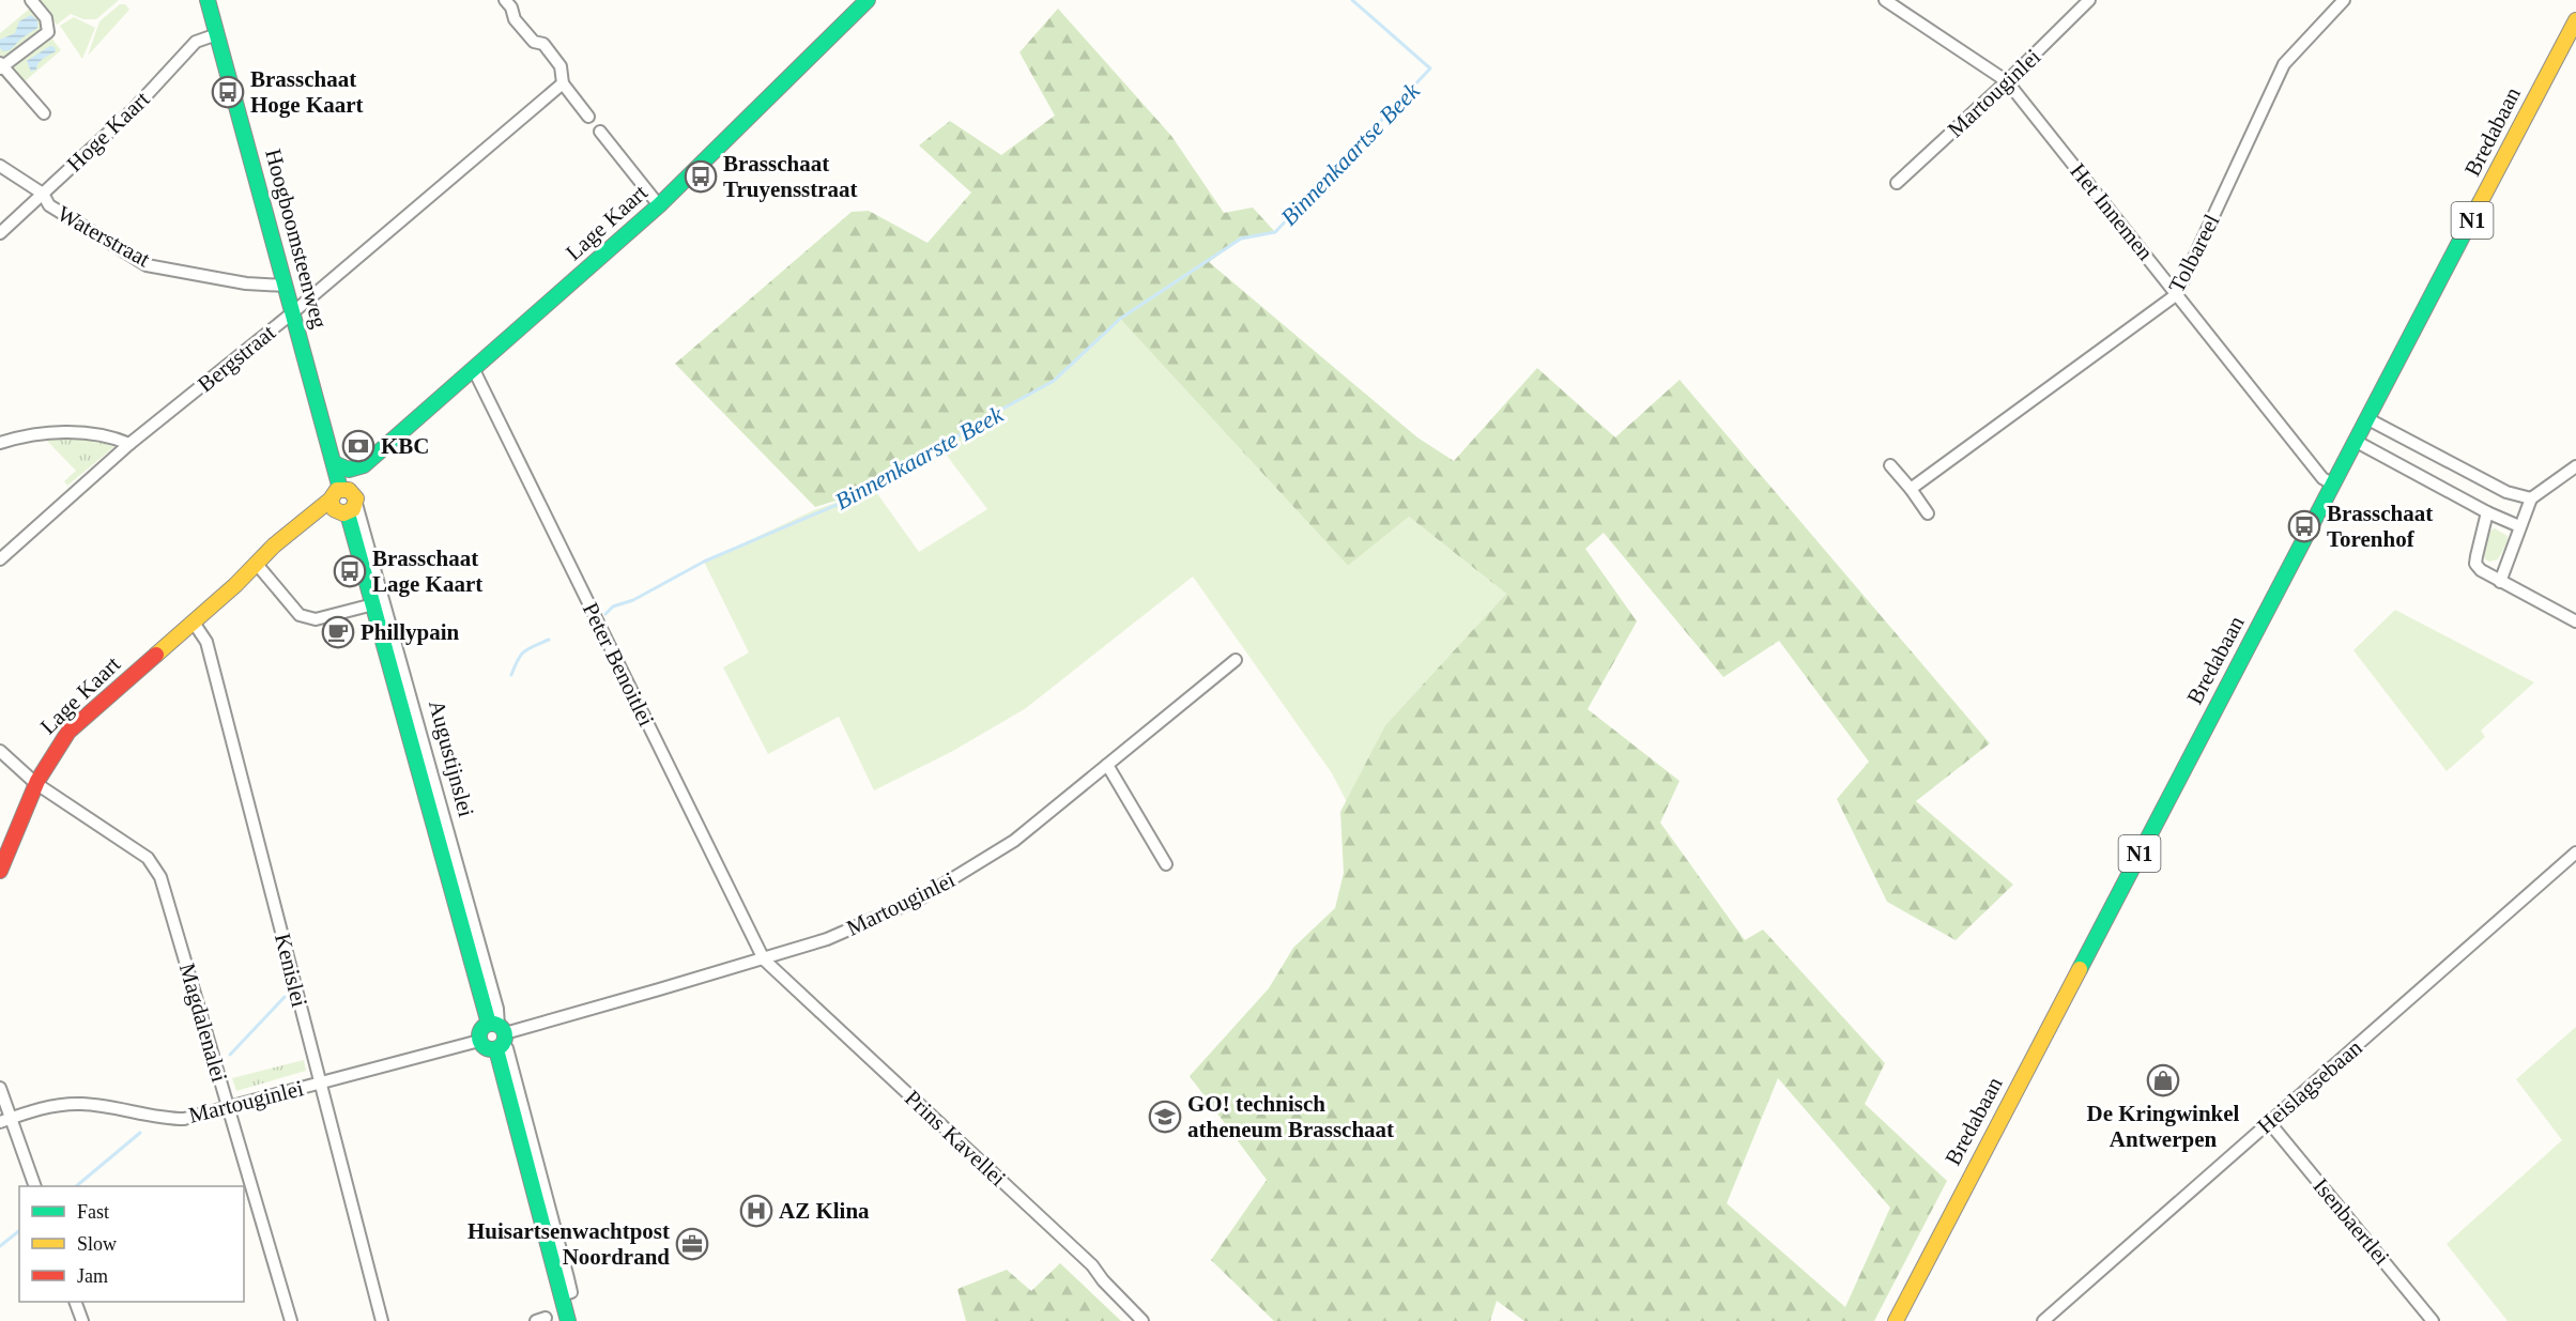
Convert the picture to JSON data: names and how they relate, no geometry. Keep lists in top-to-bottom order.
{
  "streets": {
    "street": [
      "Martouginlei",
      "Hoge Kaart",
      "Bredabaan",
      "Het Innemen",
      "N1",
      "Lage Kaart",
      "Waterstraat",
      "Hoogboomsteenweg",
      "Tolbareel",
      "Bergstraat",
      "Peter Benoitlei",
      "Augustijnslei",
      "Kenislei",
      "Magdalenalei",
      "Heislagsebaan",
      "Prins Kavellei",
      "Isenbaertlei"
    ]
  },
  "crossings": [
    ["Martouginlei", "Het Innemen"],
    ["Martouginlei", "Peter Benoitlei"],
    ["Martouginlei", "Augustijnslei"],
    ["Martouginlei", "Kenislei"],
    ["Martouginlei", "Magdalenalei"],
    ["Martouginlei", "Prins Kavellei"],
    ["Hoge Kaart", "Waterstraat"],
    ["Hoge Kaart", "Hoogboomsteenweg"],
    ["Bredabaan", "Het Innemen"],
    ["Het Innemen", "Tolbareel"],
    ["Lage Kaart", "Hoogboomsteenweg"],
    ["Lage Kaart", "Peter Benoitlei"],
    ["Lage Kaart", "Augustijnslei"],
    ["Lage Kaart", "Kenislei"],
    ["Lage Kaart", "Magdalenalei"],
    ["Waterstraat", "Hoogboomsteenweg"],
    ["Hoogboomsteenweg", "Bergstraat"],
    ["Hoogboomsteenweg", "Augustijnslei"],
    ["Peter Benoitlei", "Prins Kavellei"],
    ["Heislagsebaan", "Isenbaertlei"]
  ],
  "water": ["Binnenkaartse Beek", "Binnenkaarste Beek"],
  "places": {
    "bus stop": [
      "Brasschaat Hoge Kaart",
      "Brasschaat Truyensstraat",
      "Brasschaat Torenhof",
      "Brasschaat Lage Kaart"
    ],
    "bank": ["KBC"],
    "cafe": ["Phillypain"],
    "shop": ["De Kringwinkel Antwerpen"],
    "school or university": ["GO! technisch atheneum Brasschaat"],
    "hospital": ["AZ Klina"],
    "office": ["Huisartsenwachtpost Noordrand"]
  },
  "legend": ["Fast", "Slow", "Jam"]
}
